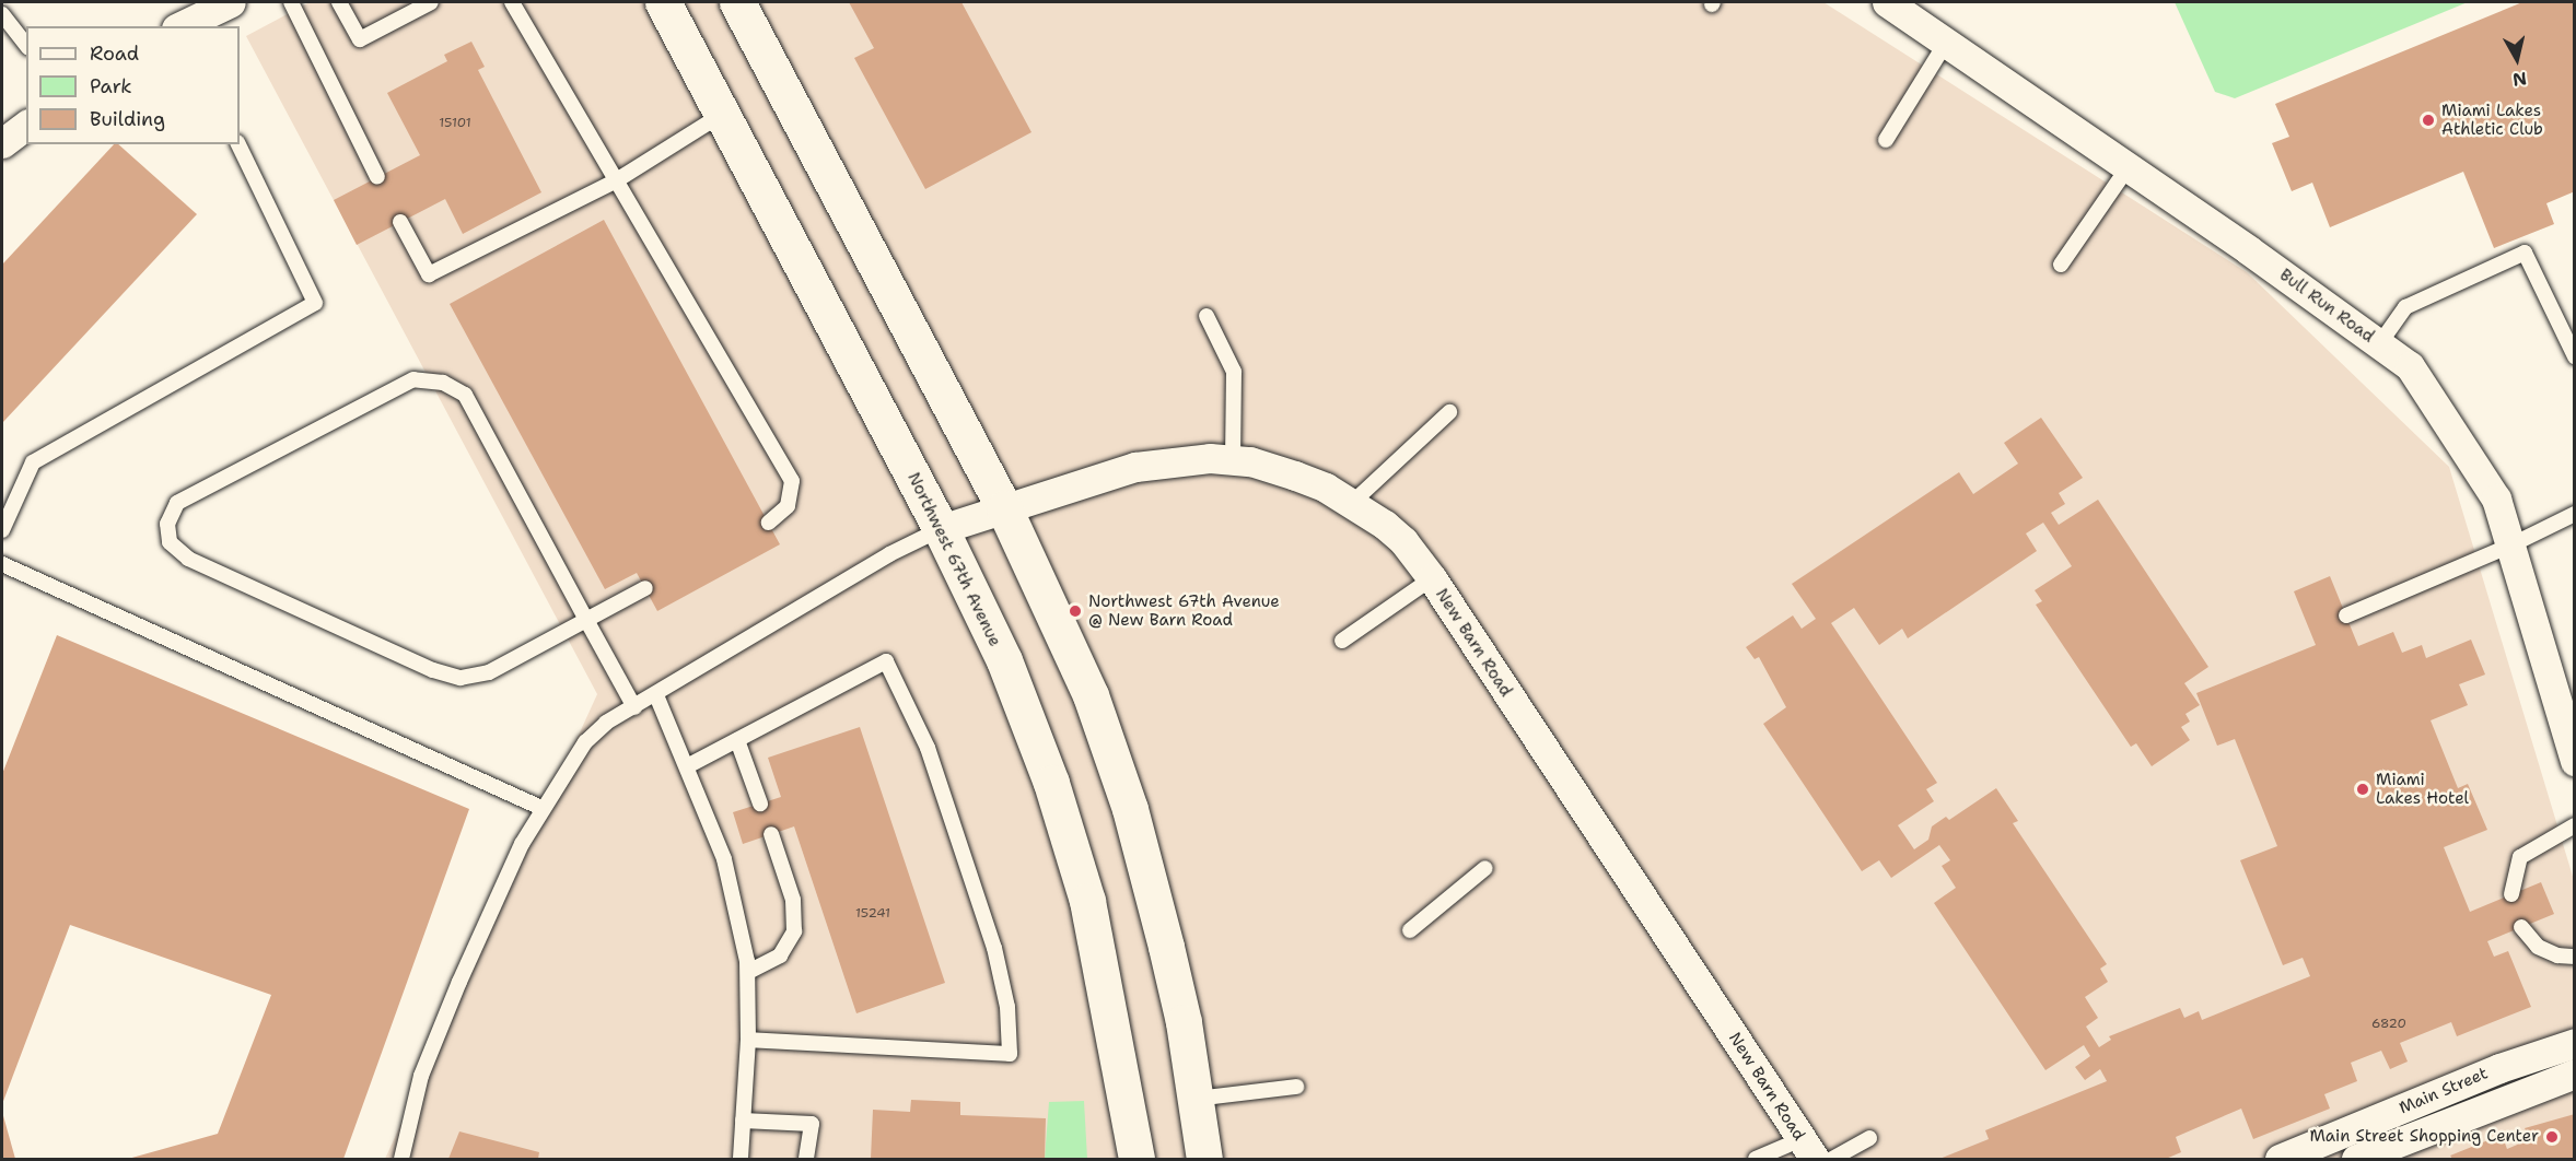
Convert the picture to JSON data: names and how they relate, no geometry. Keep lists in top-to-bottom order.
{
  "streets": {
    "main road": ["Northwest 67th Avenue"],
    "street": ["Bull Run Road", "New Barn Road", "Main Street"]
  },
  "crossings": [
    ["Northwest 67th Avenue", "New Barn Road"]
  ],
  "places": [
    "Miami Lakes Athletic Club",
    "Northwest 67th Avenue @ New Barn Road",
    "Miami Lakes Hotel",
    "Main Street Shopping Center"
  ],
  "house_numbers": ["15101", "15241", "6820"],
  "legend": ["Road", "Park", "Building"],
  "north": "bottom"
}
